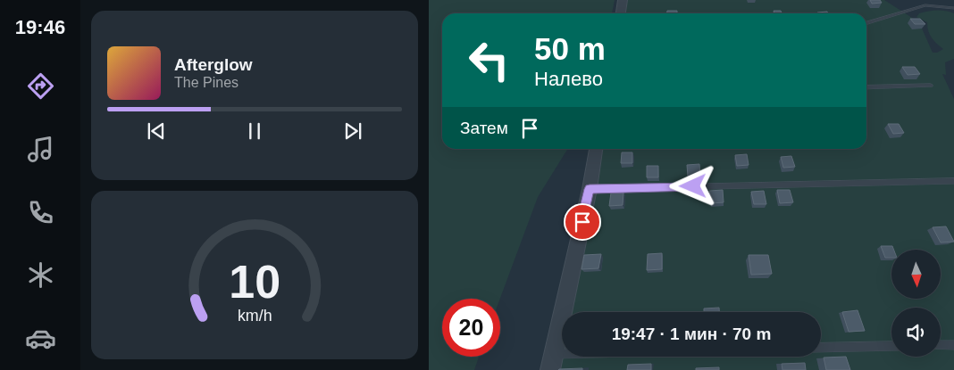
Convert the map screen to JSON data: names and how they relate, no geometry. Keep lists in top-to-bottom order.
{
  "north": "bottom",
  "page": {
    "tabs": "19:46",
    "turn": ["50 m", "Налево"],
    "song": ["Afterglow", "The Pines"],
    "then": "Затем",
    "limit": "20",
    "trip": "19:47 · 1 мин · 70 m",
    "gauge": ["10", "km/h"]
  }
}
